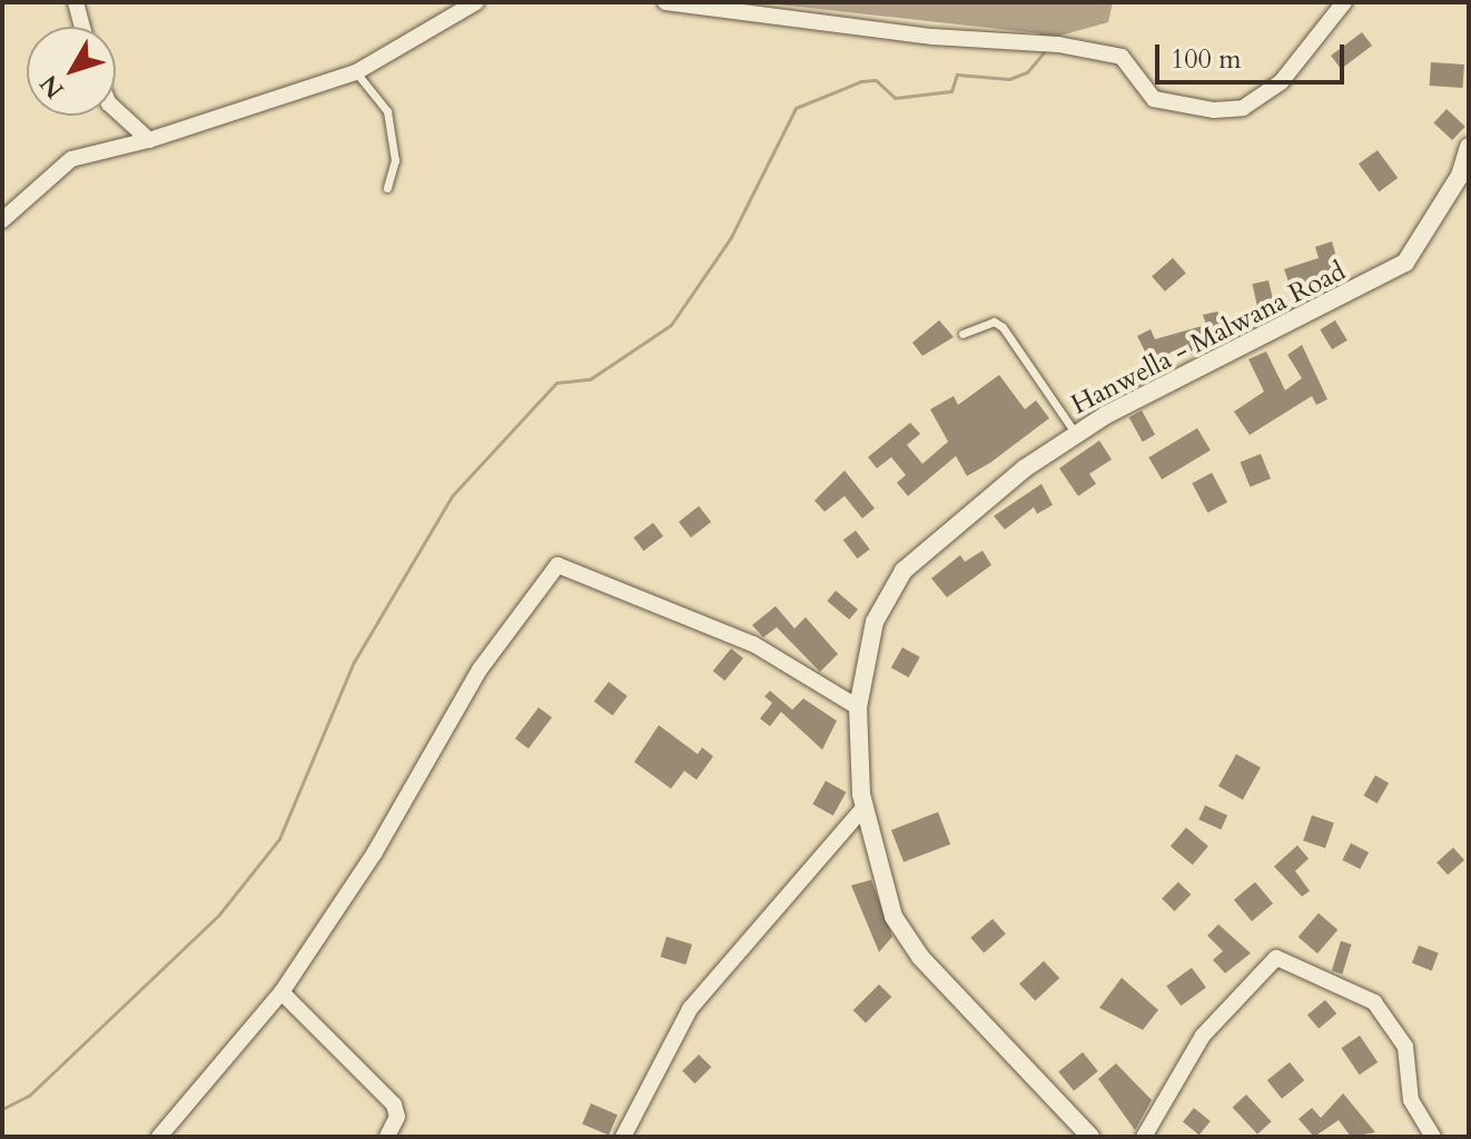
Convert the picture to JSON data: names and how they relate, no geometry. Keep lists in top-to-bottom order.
{
  "streets": {
    "street": ["Hanwella - Malwana Road"]
  },
  "scale_bar": "100 m",
  "north": "bottom left"
}
